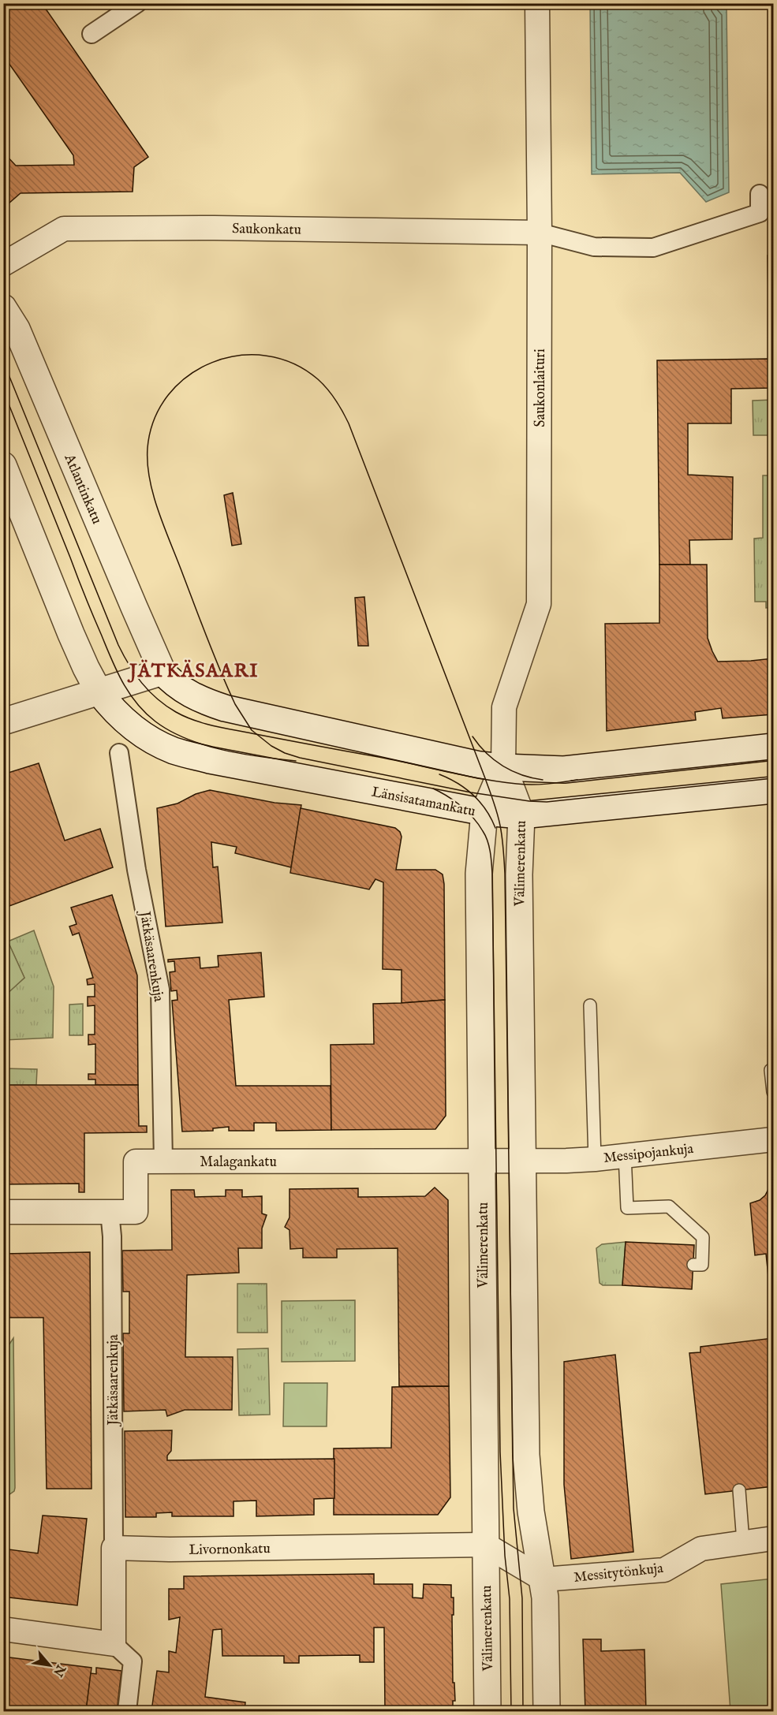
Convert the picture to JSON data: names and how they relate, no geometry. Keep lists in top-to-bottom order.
{
  "streets": {
    "street": [
      "Saukonkatu",
      "Saukonlaituri",
      "Atlantinkatu",
      "Länsisatamankatu",
      "Välimerenkatu",
      "Jätkäsaarenkuja",
      "Messipojankuja",
      "Malagankatu",
      "Livornonkatu",
      "Messitytönkuja"
    ]
  },
  "crossings": [
    ["Saukonkatu", "Saukonlaituri"],
    ["Saukonlaituri", "Välimerenkatu"],
    ["Länsisatamankatu", "Välimerenkatu"],
    ["Välimerenkatu", "Messipojankuja"],
    ["Välimerenkatu", "Malagankatu"],
    ["Välimerenkatu", "Livornonkatu"],
    ["Välimerenkatu", "Messitytönkuja"],
    ["Jätkäsaarenkuja", "Malagankatu"],
    ["Jätkäsaarenkuja", "Livornonkatu"],
    ["Messipojankuja", "Malagankatu"]
  ],
  "districts": ["JÄTKÄSAARI"],
  "north": "bottom right"
}
